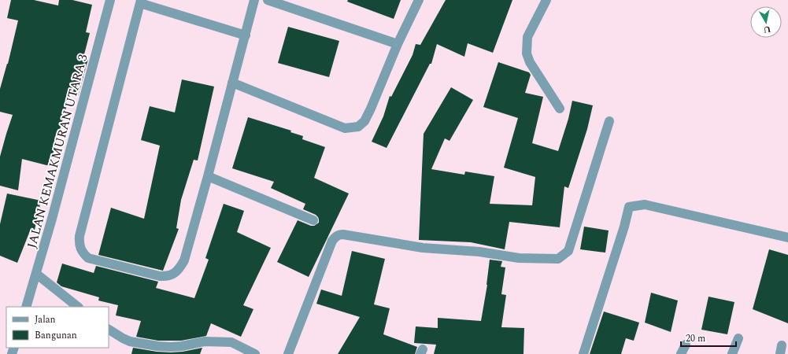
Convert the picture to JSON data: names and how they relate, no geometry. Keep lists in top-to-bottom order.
{
  "streets": {
    "street": ["JALAN KEMAKMURAN UTARA 3"]
  },
  "legend": ["Jalan", "Bangunan"],
  "scale_bar": "20 m",
  "north": "bottom"
}
